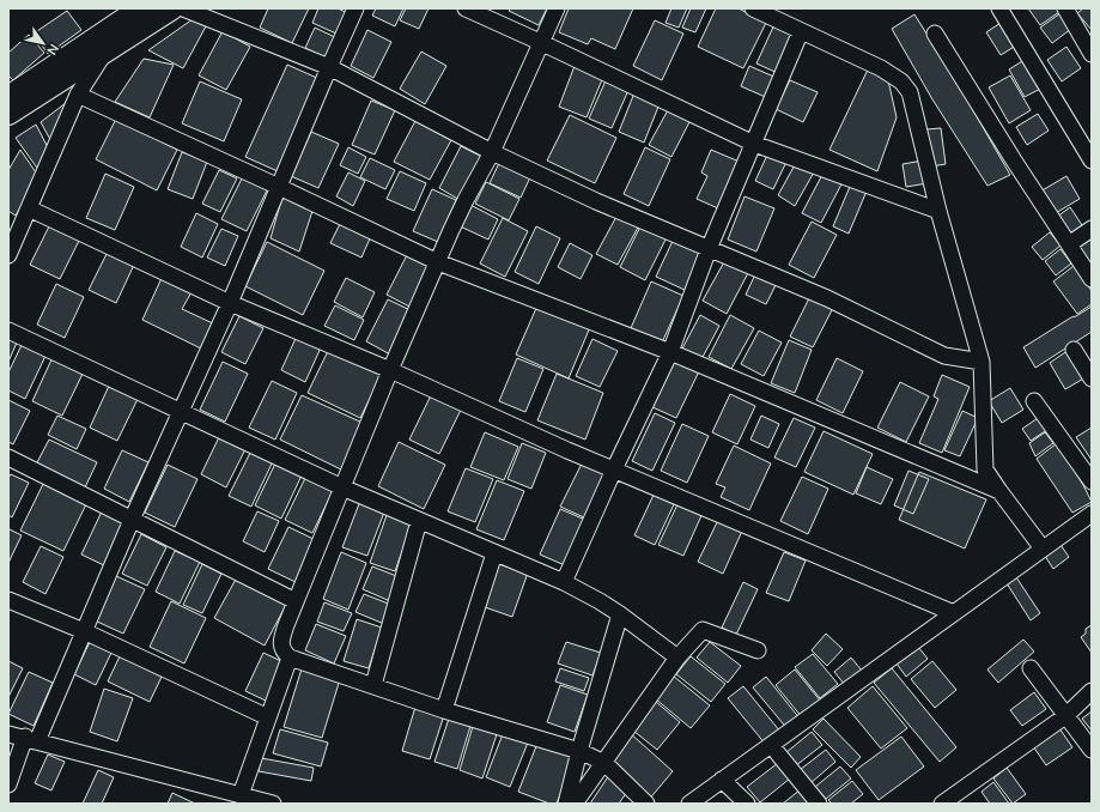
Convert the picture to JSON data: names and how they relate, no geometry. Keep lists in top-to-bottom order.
{
  "north": "bottom right"
}
